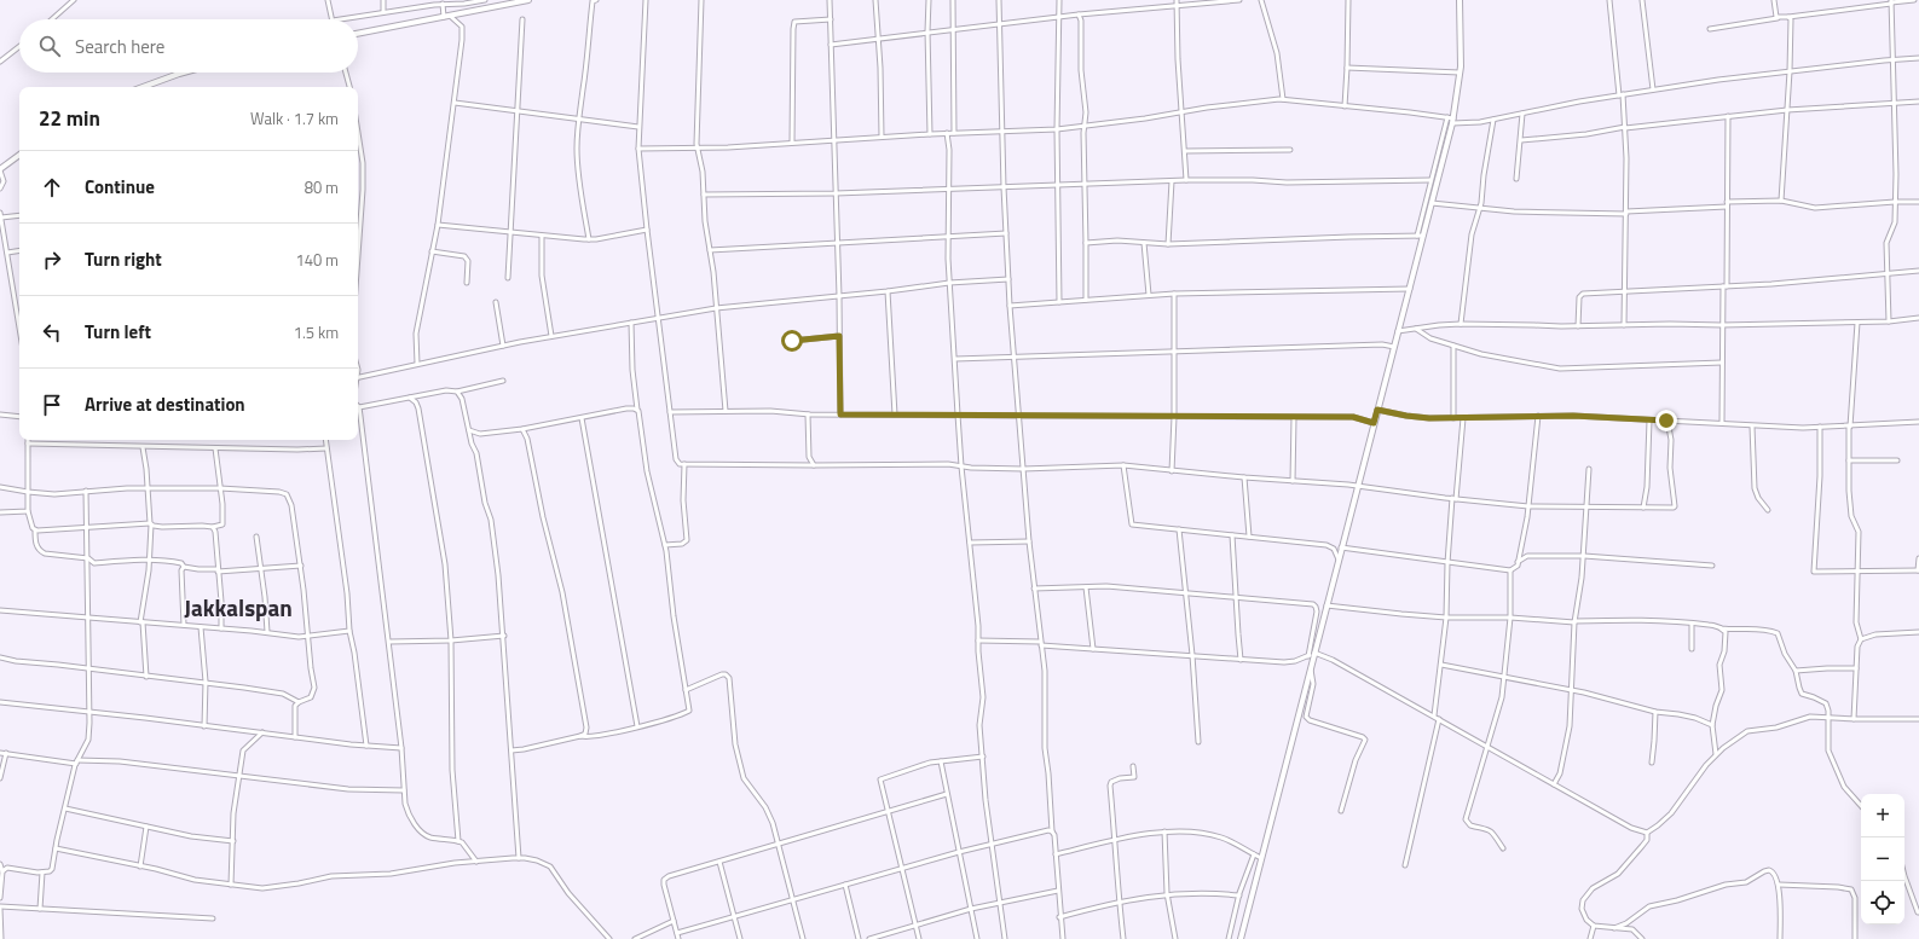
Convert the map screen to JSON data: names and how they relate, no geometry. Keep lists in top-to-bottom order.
{
  "districts": ["Jakkalspan"],
  "page": {
    "search": "Search here",
    "heading": ["22 min", "Walk · 1.7 km"],
    "list": [
      ["Continue", "80 m"],
      ["Turn right", "140 m"],
      ["Turn left", "1.5 km"],
      "Arrive at destination"
    ],
    "map_buttons": ["+", "−"]
  }
}
